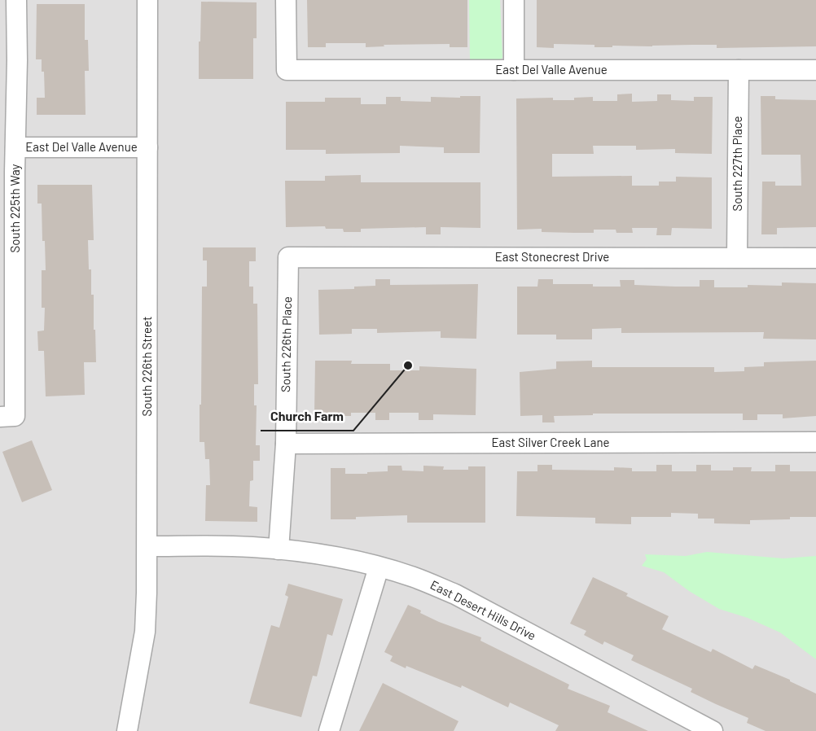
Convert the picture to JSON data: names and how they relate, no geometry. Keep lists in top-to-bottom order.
{
  "streets": {
    "street": [
      "East Del Valle Avenue",
      "South 227th Place",
      "South 225th Way",
      "East Stonecrest Drive",
      "South 226th Place",
      "South 226th Street",
      "East Silver Creek Lane",
      "East Desert Hills Drive"
    ]
  },
  "crossings": [
    ["East Del Valle Avenue", "South 227th Place"],
    ["East Del Valle Avenue", "South 225th Way"],
    ["East Del Valle Avenue", "South 226th Street"],
    ["South 227th Place", "East Stonecrest Drive"],
    ["East Stonecrest Drive", "South 226th Place"],
    ["South 226th Place", "East Silver Creek Lane"],
    ["South 226th Place", "East Desert Hills Drive"],
    ["South 226th Street", "East Desert Hills Drive"]
  ],
  "places": ["Church Farm"]
}
